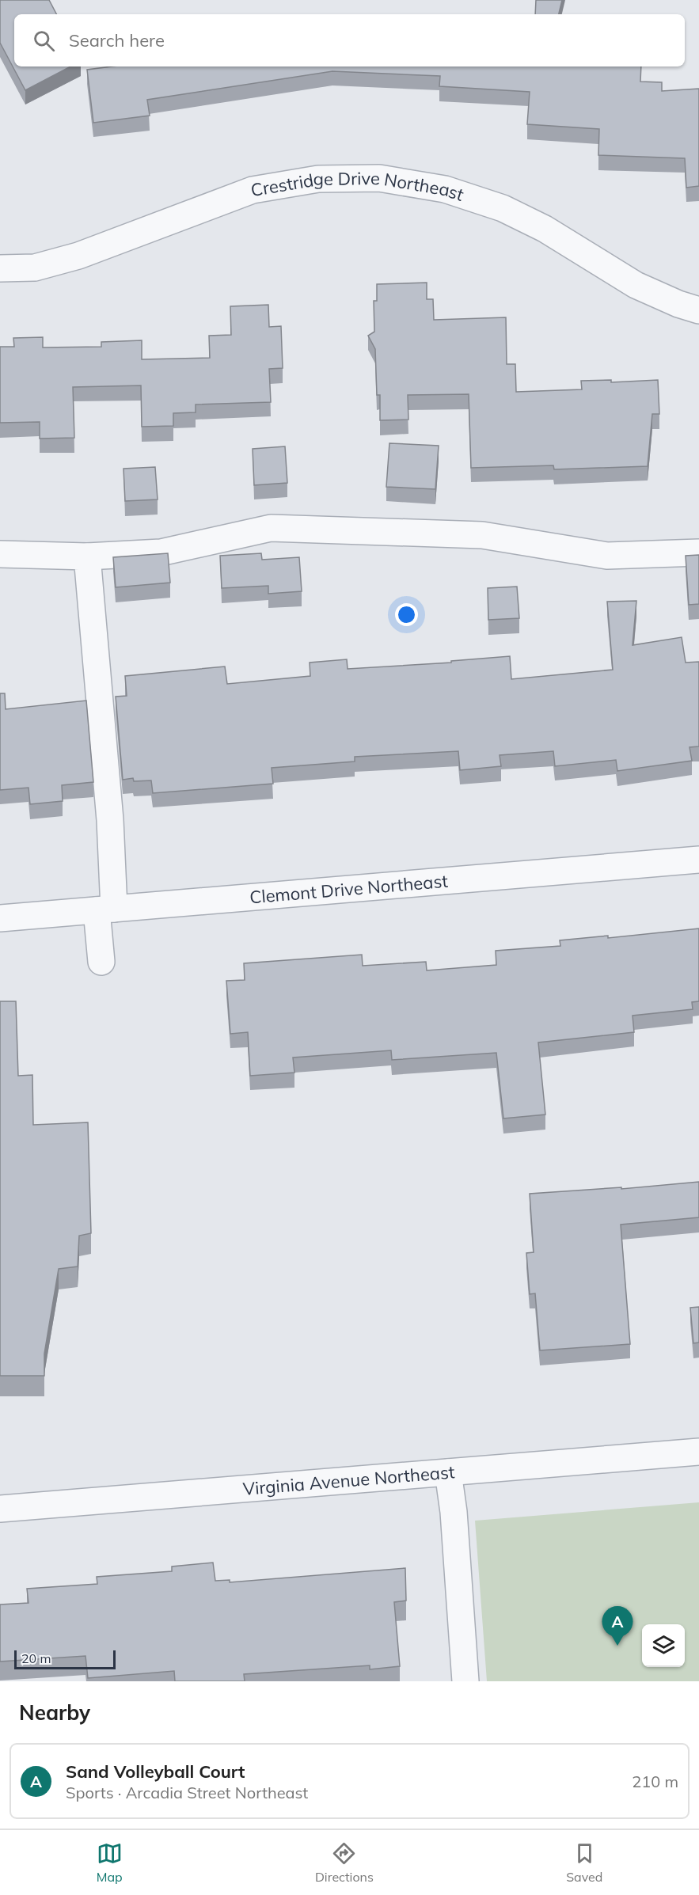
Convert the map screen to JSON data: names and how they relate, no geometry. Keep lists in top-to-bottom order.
{
  "streets": {
    "street": ["Crestridge Drive Northeast", "Clemont Drive Northeast", "Virginia Avenue Northeast"]
  },
  "scale_bar": "20 m",
  "page": {
    "search": "Search here",
    "pins": "A",
    "scale": "20 m",
    "heading": "Nearby",
    "list": [
      {
        "mark": "A",
        "name": "Sand Volleyball Court",
        "note": "Sports · Arcadia Street Northeast",
        "value": "210 m"
      }
    ],
    "nav": ["Map", "Directions", "Saved"]
  }
}
